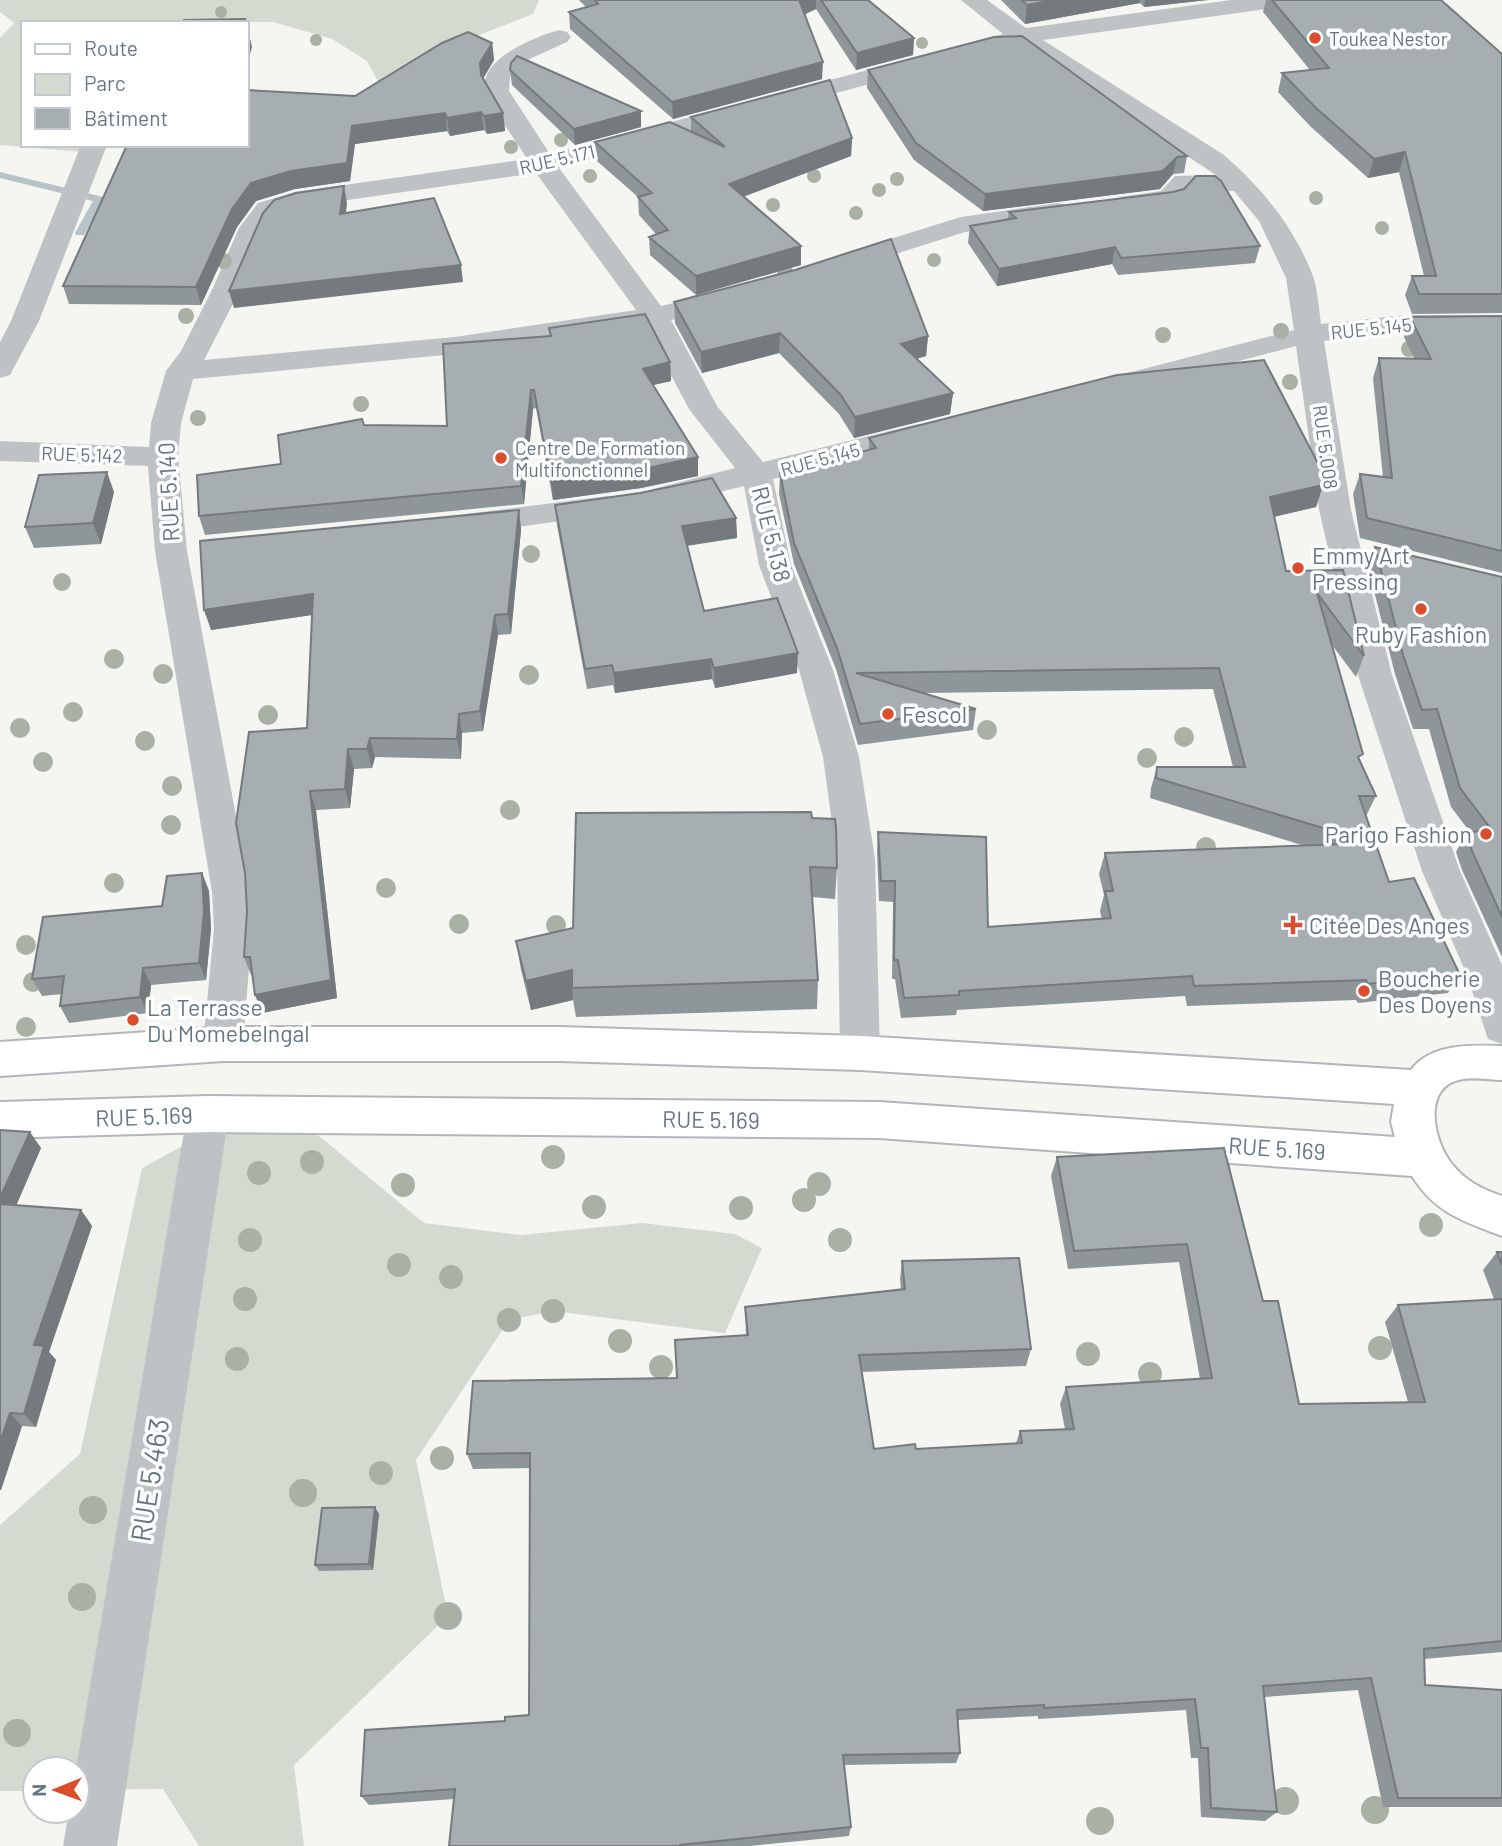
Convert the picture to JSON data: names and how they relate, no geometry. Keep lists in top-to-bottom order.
{
  "streets": {
    "main road": ["RUE 5.169"],
    "street": [
      "RUE 5.171",
      "RUE 5.145",
      "RUE 5.008",
      "RUE 5.142",
      "RUE 5.140",
      "RUE 5.138",
      "RUE 5.463"
    ]
  },
  "crossings": [
    ["RUE 5.171", "RUE 5.008"],
    ["RUE 5.171", "RUE 5.140"],
    ["RUE 5.171", "RUE 5.138"],
    ["RUE 5.145", "RUE 5.008"],
    ["RUE 5.145", "RUE 5.138"],
    ["RUE 5.142", "RUE 5.140"],
    ["RUE 5.169", "RUE 5.463"]
  ],
  "places": {
    "other": [
      "Toukea Nestor",
      "Centre De Formation Multifonctionnel",
      "Emmy Art Pressing",
      "Ruby Fashion",
      "Fescol",
      "Parigo Fashion",
      "Boucherie Des Doyens",
      "La Terrasse Du Momebelngal"
    ],
    "health": ["Citée Des Anges"]
  },
  "legend": ["Route", "Parc", "Bâtiment"],
  "north": "left"
}
